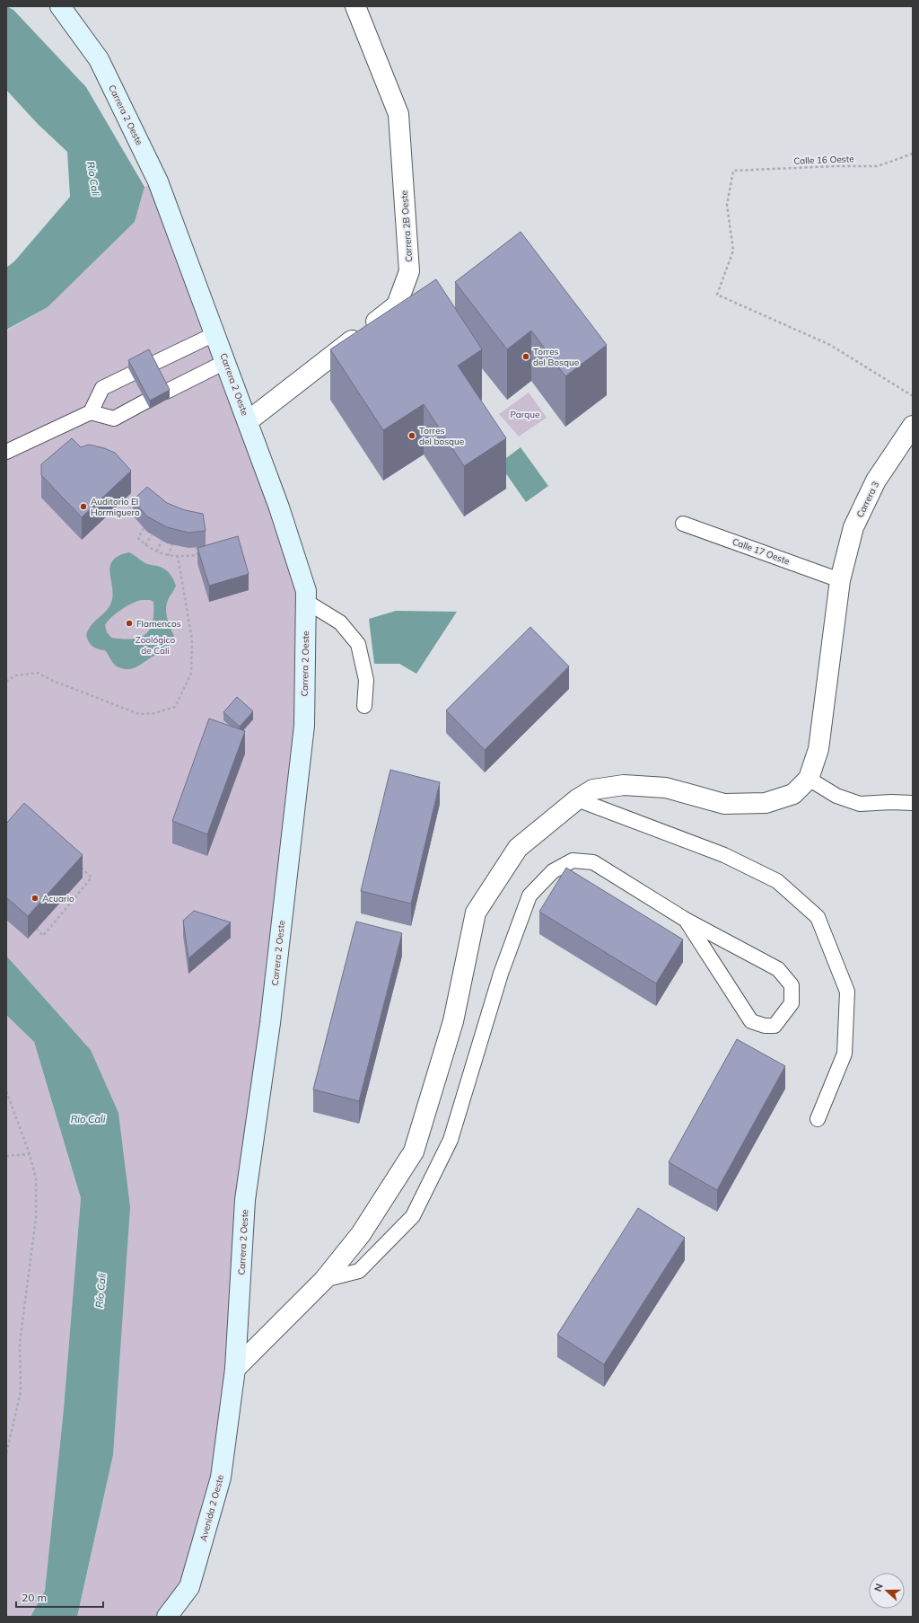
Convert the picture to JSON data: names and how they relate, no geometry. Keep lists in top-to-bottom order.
{
  "streets": {
    "street": [
      "Carrera 2 Oeste",
      "Carrera 2B Oeste",
      "Carrera 3",
      "Avenida 2 Oeste"
    ],
    "lane": ["Calle 17 Oeste"],
    "path": ["Calle 16 Oeste"]
  },
  "crossings": [
    ["Carrera 2 Oeste", "Carrera 2B Oeste"],
    ["Carrera 2 Oeste", "Avenida 2 Oeste"],
    ["Carrera 3", "Calle 17 Oeste"]
  ],
  "water": ["Río Cali", "Rio Cali"],
  "parks": ["Parque", "Zoológico de Cali"],
  "places": [
    "Torres del Bosque",
    "Torres del bosque",
    "Auditorio El Hormiguero",
    "Flamencos",
    "Acuario"
  ],
  "scale_bar": "20 m",
  "north": "left"
}
